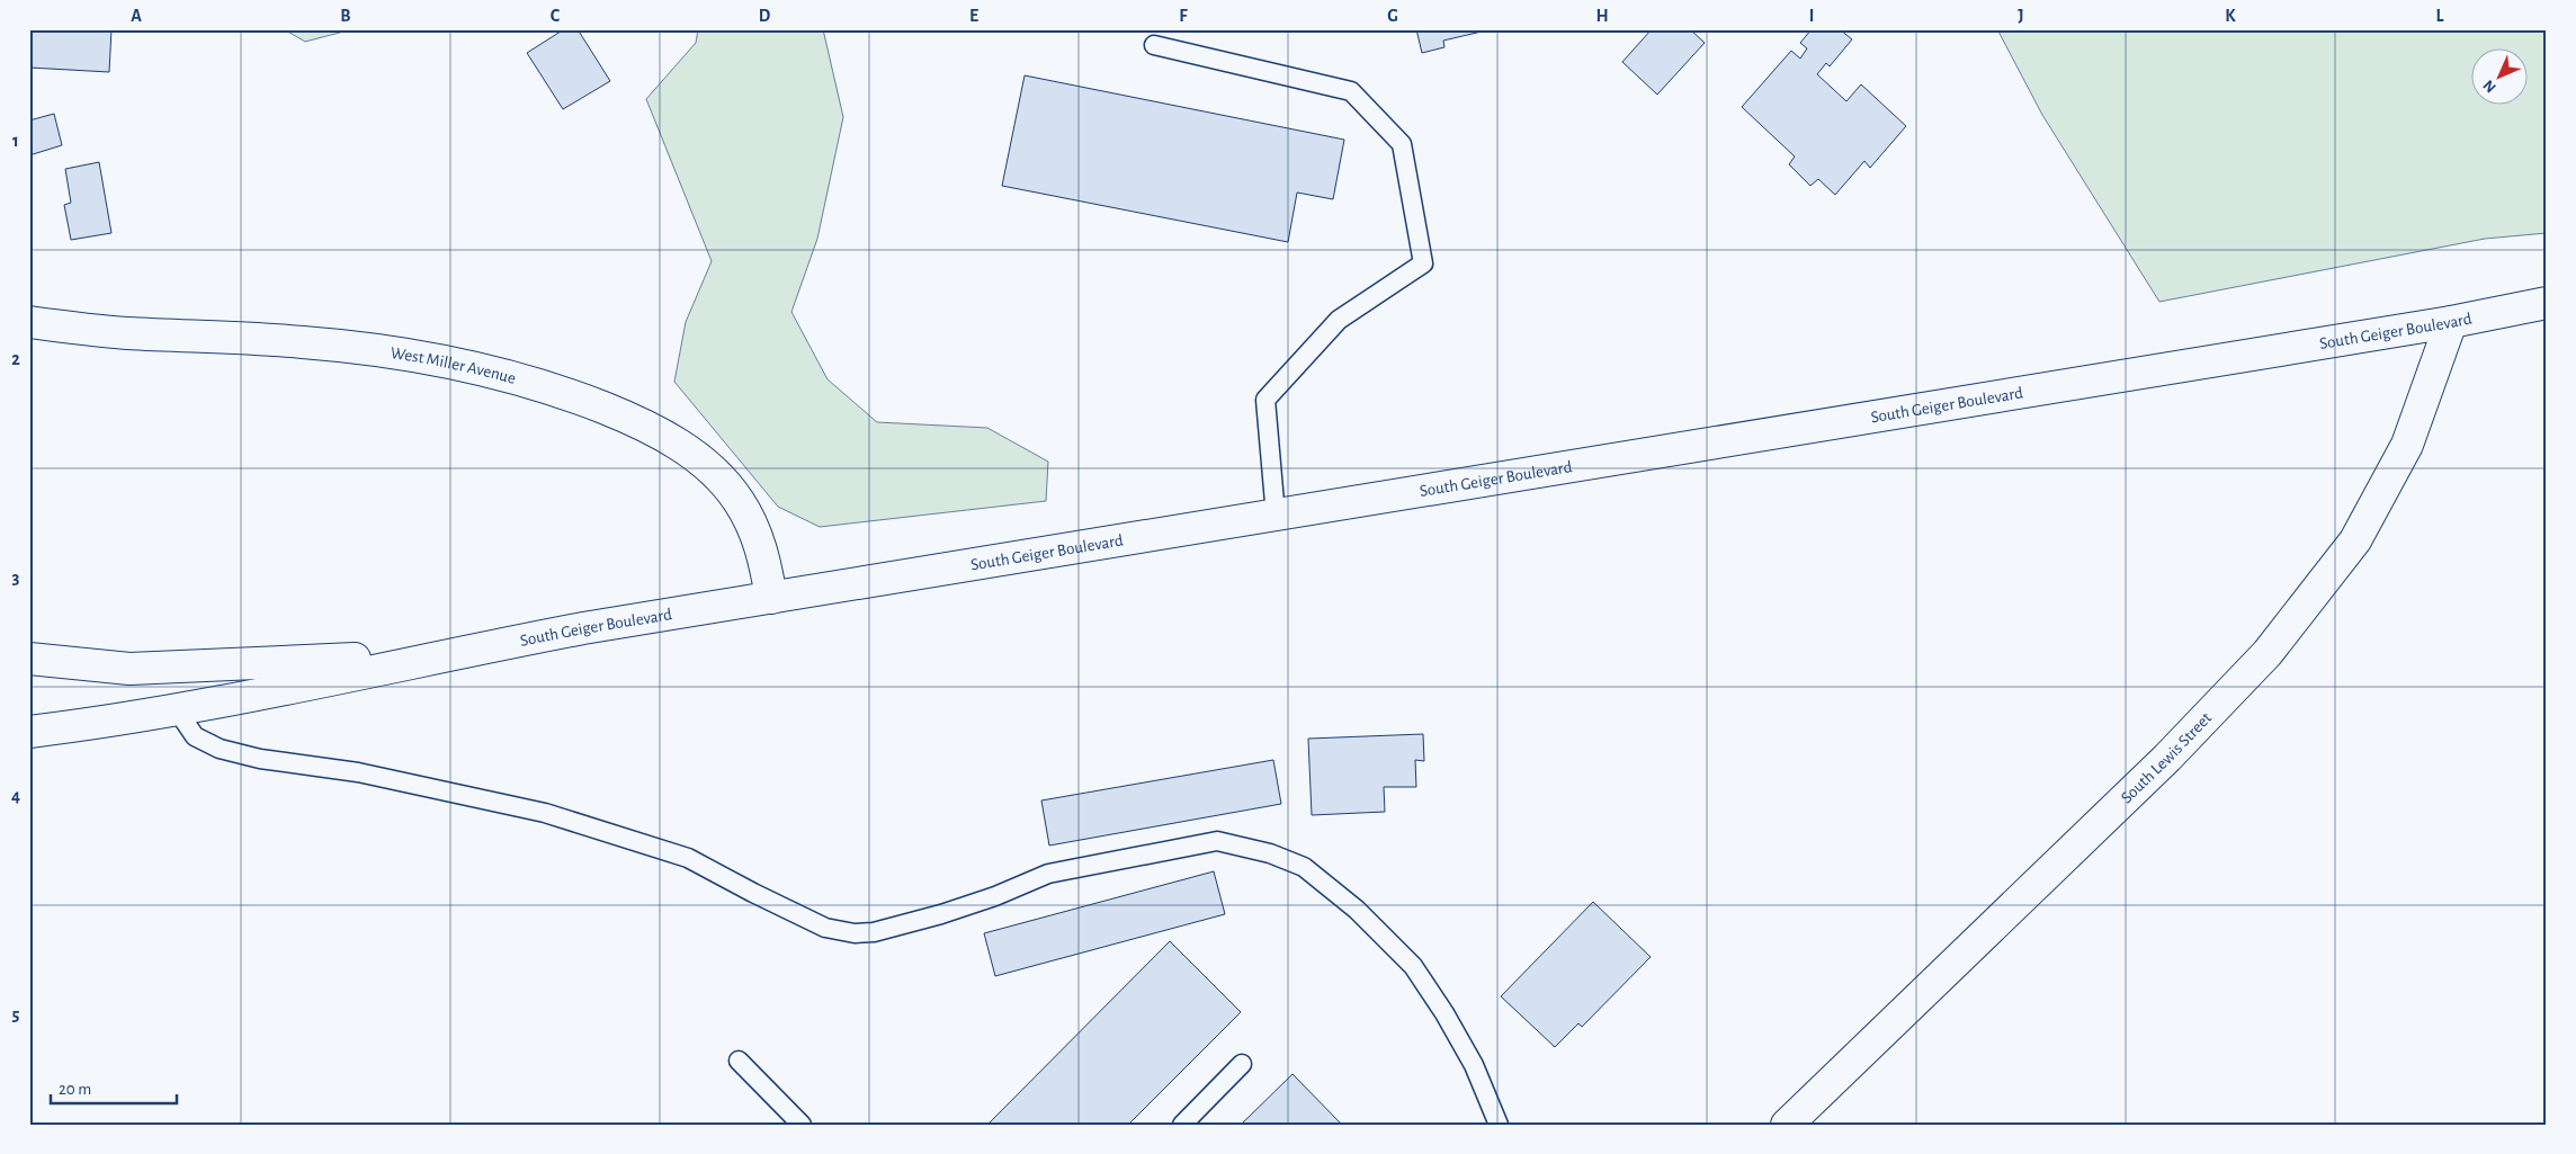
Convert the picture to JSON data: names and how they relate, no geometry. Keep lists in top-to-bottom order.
{
  "streets": {
    "street": ["South Geiger Boulevard", "West Miller Avenue", "South Lewis Street"]
  },
  "crossings": [
    ["South Geiger Boulevard", "West Miller Avenue"],
    ["South Geiger Boulevard", "South Lewis Street"]
  ],
  "scale_bar": "20 m",
  "north": "bottom left",
  "grid": {
    "columns": [
      "A",
      "B",
      "C",
      "D",
      "E",
      "F",
      "G",
      "H",
      "I",
      "J",
      "K",
      "L"
    ],
    "rows": [
      "1",
      "2",
      "3",
      "4",
      "5"
    ]
  }
}
